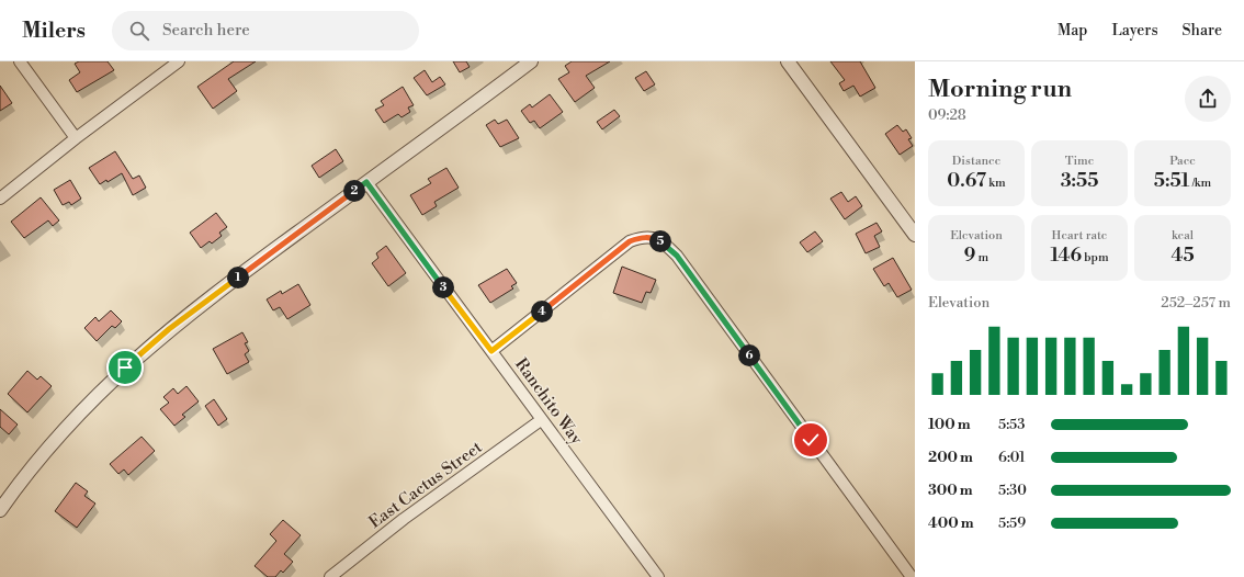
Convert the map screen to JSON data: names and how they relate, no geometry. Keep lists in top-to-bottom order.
{
  "streets": {
    "street": ["Ranchito Way", "East Cactus Street"]
  },
  "crossings": [
    ["Ranchito Way", "East Cactus Street"]
  ],
  "page": {
    "header": "Milers",
    "search": "Search here",
    "nav": ["Map", "Layers", "Share"],
    "heading": ["Morning run", "09:28"],
    "stats": [
      ["Distance", "0.67 km"],
      ["Time", "3:55"],
      ["Pace", "5:51 /km"],
      ["Elevation", "9 m"],
      ["Heart rate", "146 bpm"],
      ["kcal", "45"]
    ],
    "pins": [
      "2",
      "5",
      "1",
      "3",
      "4",
      "6"
    ],
    "chart": ["Elevation", "252–257 m"],
    "list": [
      {
        "name": "100 m",
        "note": "5:53"
      },
      {
        "name": "200 m",
        "note": "6:01"
      },
      {
        "name": "300 m",
        "note": "5:30"
      },
      {
        "name": "400 m",
        "note": "5:59"
      }
    ]
  }
}
